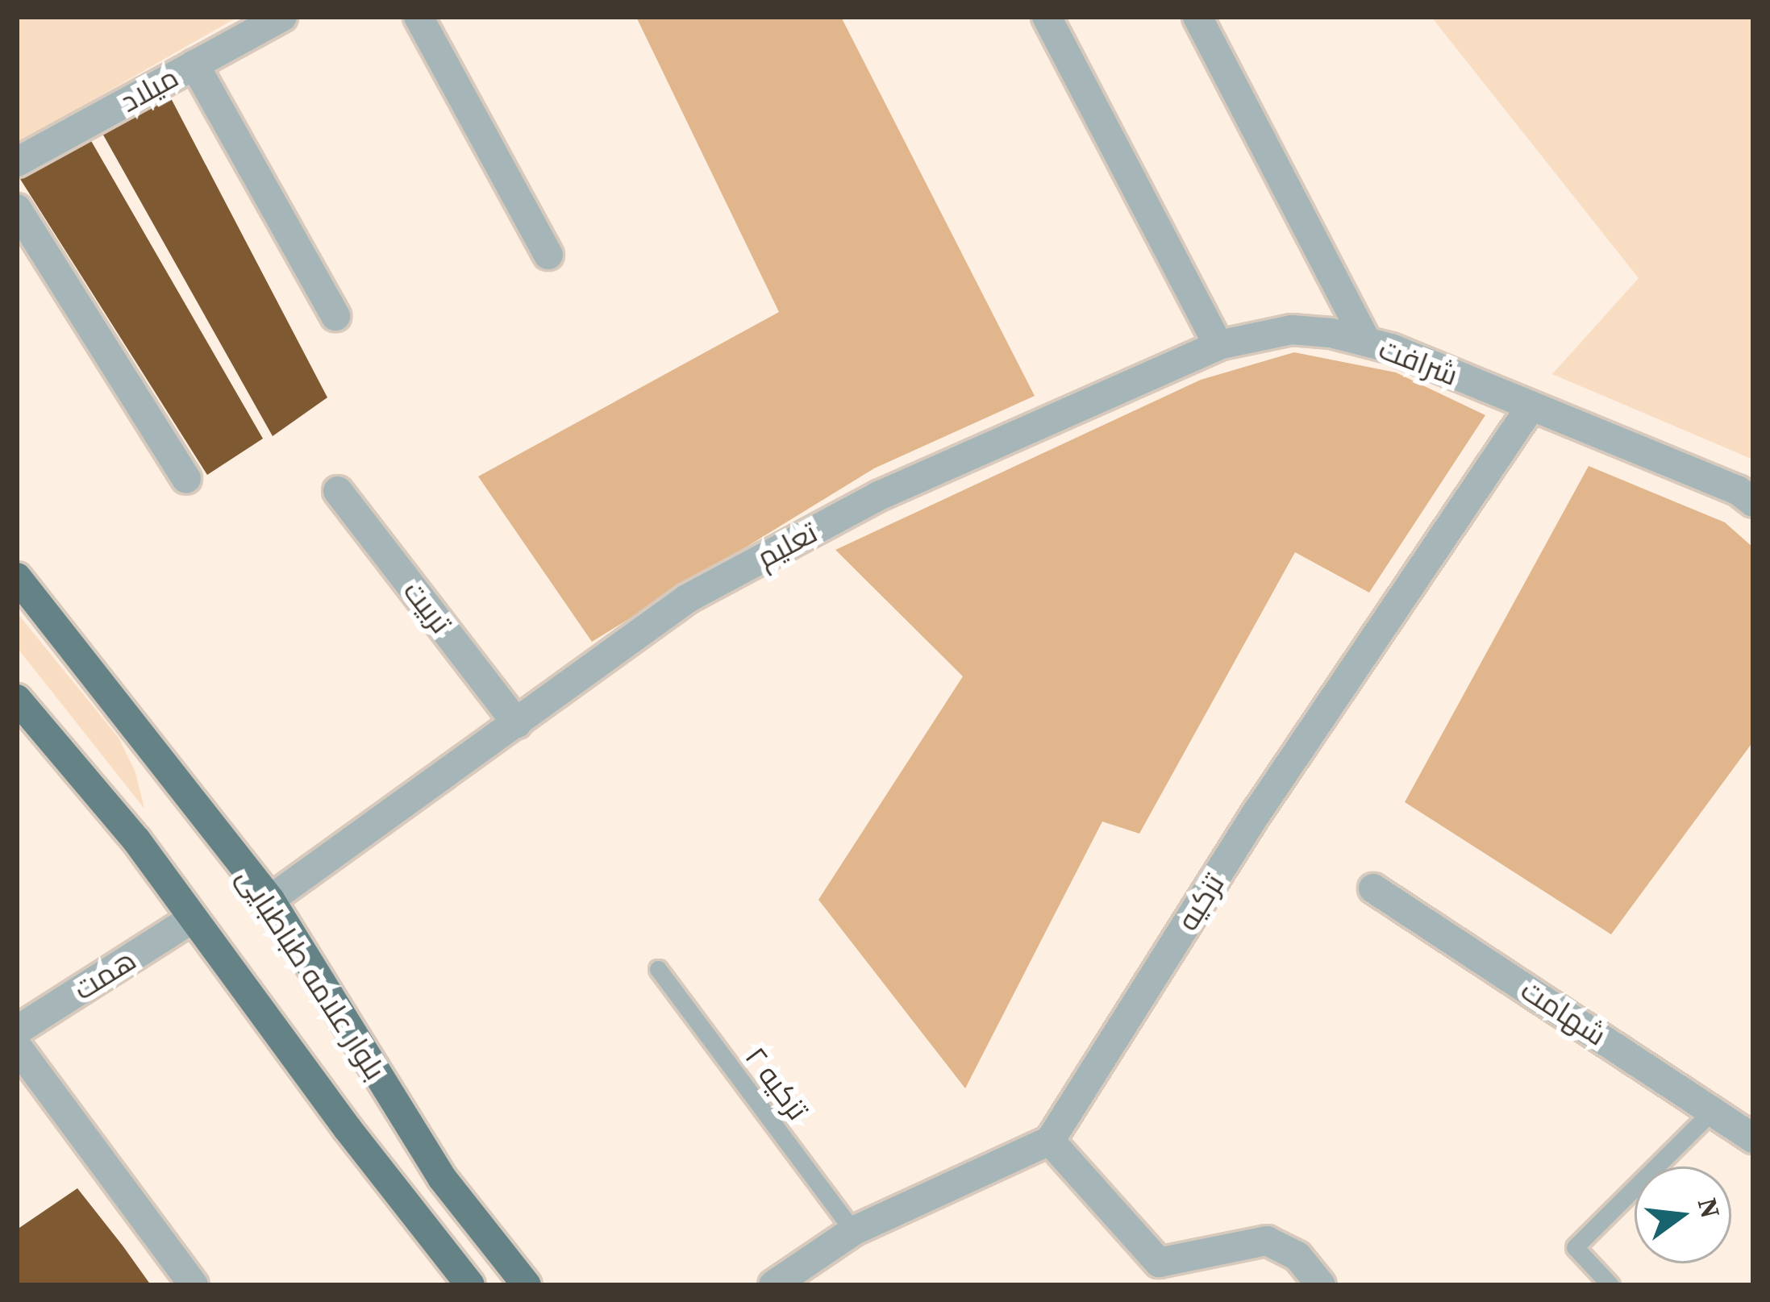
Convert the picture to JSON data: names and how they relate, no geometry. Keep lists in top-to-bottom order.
{
  "streets": {
    "main road": ["بلوار علامه طباطبایی"],
    "street": [
      "میلاد",
      "شرافت",
      "تعلیم",
      "تربیت",
      "تزکیه",
      "همت",
      "شهامت"
    ],
    "lane": ["تزکیه ۲"]
  },
  "crossings": [
    ["شرافت", "تعلیم"],
    ["شرافت", "تزکیه"],
    ["تعلیم", "تربیت"],
    ["تعلیم", "بلوار علامه طباطبایی"],
    ["بلوار علامه طباطبایی", "همت"]
  ],
  "north": "right"
}
